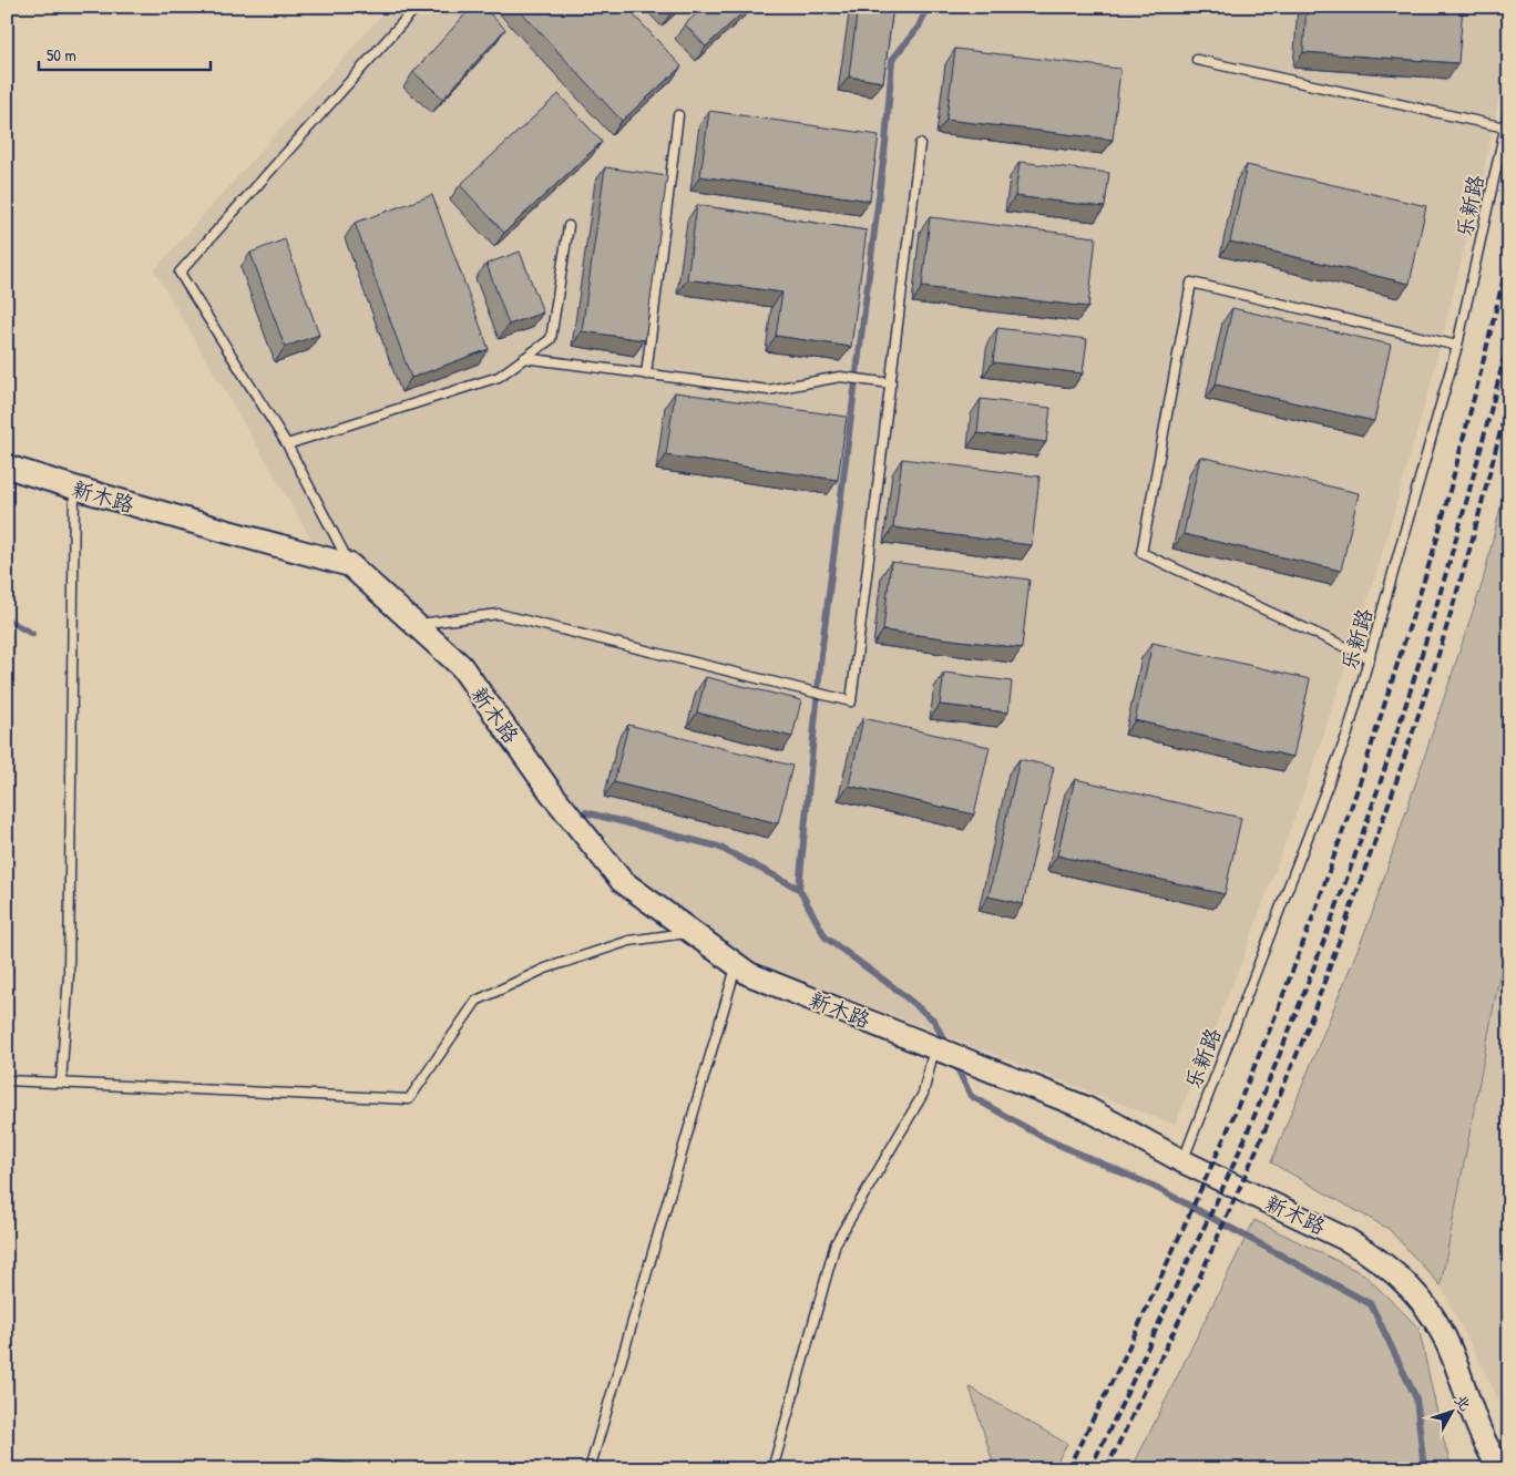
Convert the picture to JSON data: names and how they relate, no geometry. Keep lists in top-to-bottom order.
{
  "streets": {
    "street": ["新木路"],
    "lane": ["乐新路"]
  },
  "crossings": [
    ["乐新路", "新木路"]
  ],
  "scale_bar": "50 m",
  "north": "top right"
}
